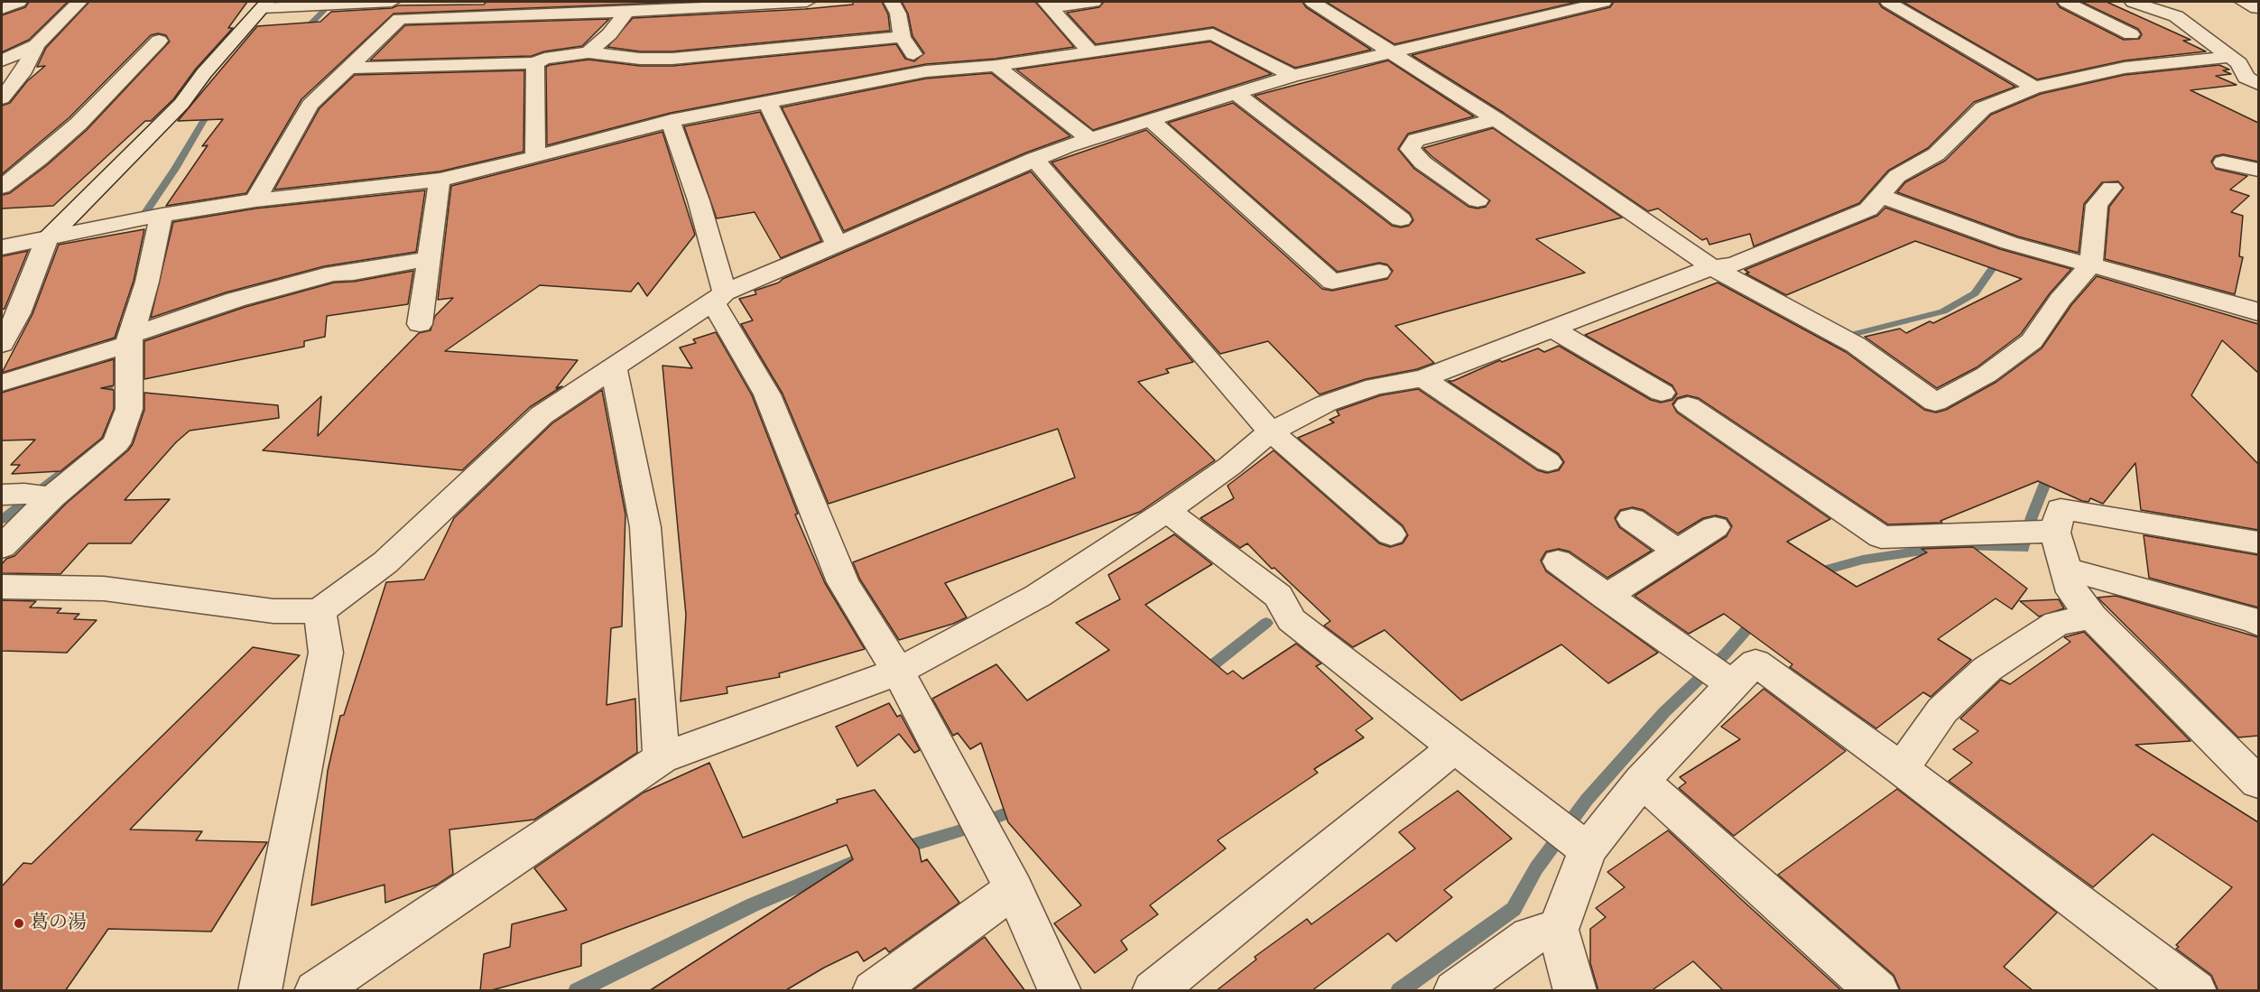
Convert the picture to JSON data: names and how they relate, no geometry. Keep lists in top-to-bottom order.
{
  "places": ["葛の湯"]
}
